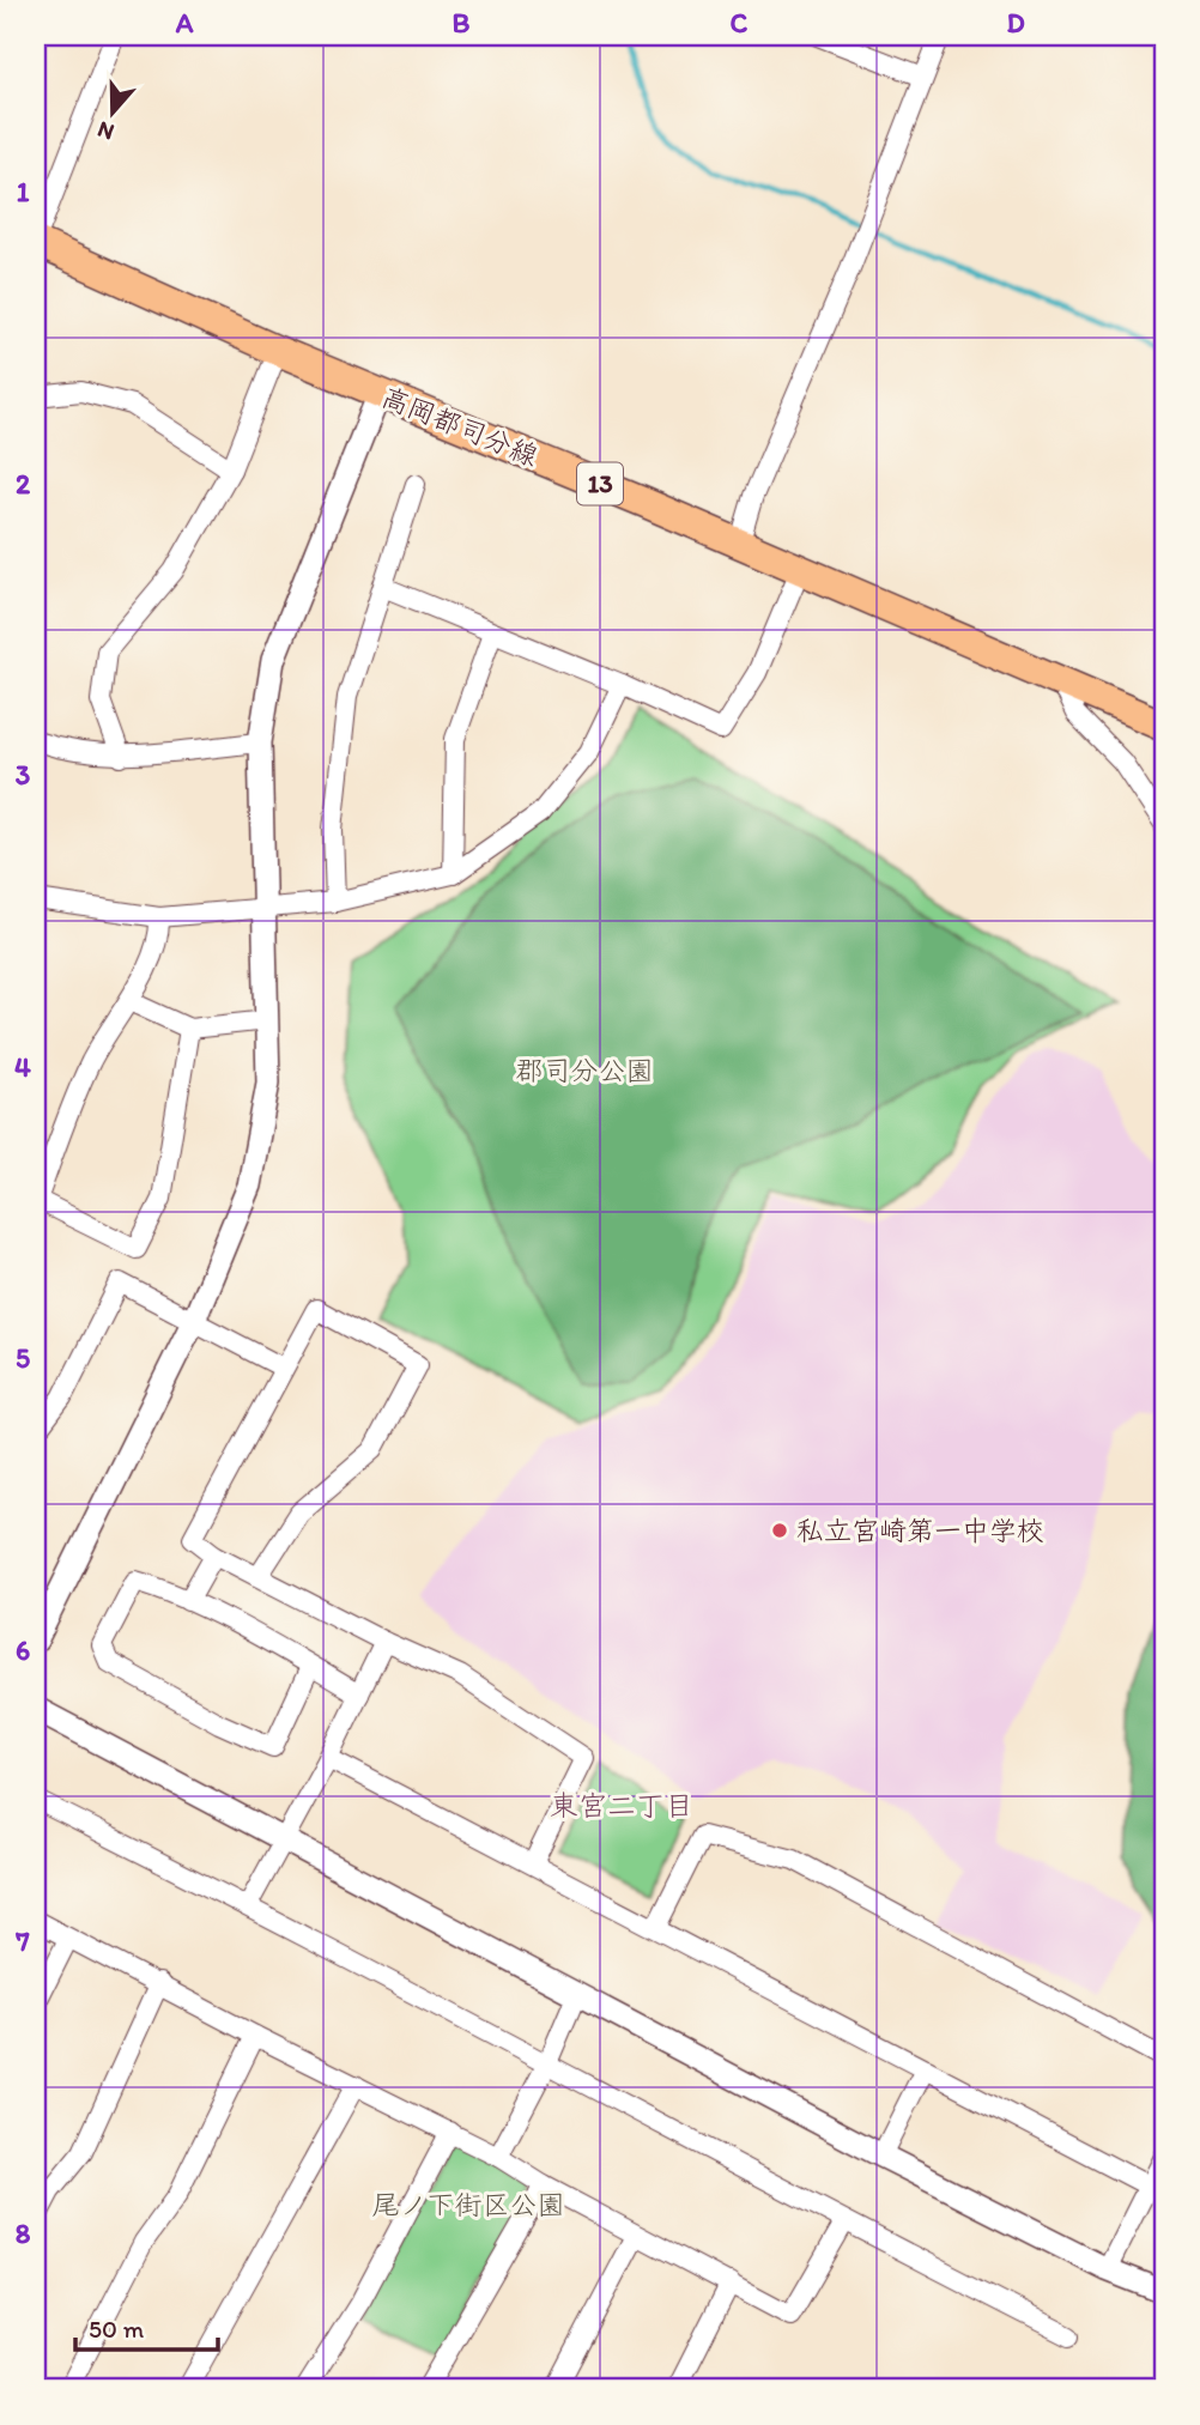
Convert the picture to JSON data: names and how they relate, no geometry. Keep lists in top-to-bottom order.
{
  "streets": {
    "main road": ["高岡都司分線", "13"]
  },
  "districts": ["東宮二丁目"],
  "parks": ["郡司分公園", "尾ノ下街区公園"],
  "places": ["私立宮崎第一中学校"],
  "scale_bar": "50 m",
  "north": "bottom",
  "grid": {
    "columns": [
      "A",
      "B",
      "C",
      "D"
    ],
    "rows": [
      "1",
      "2",
      "3",
      "4",
      "5",
      "6",
      "7",
      "8"
    ]
  }
}
